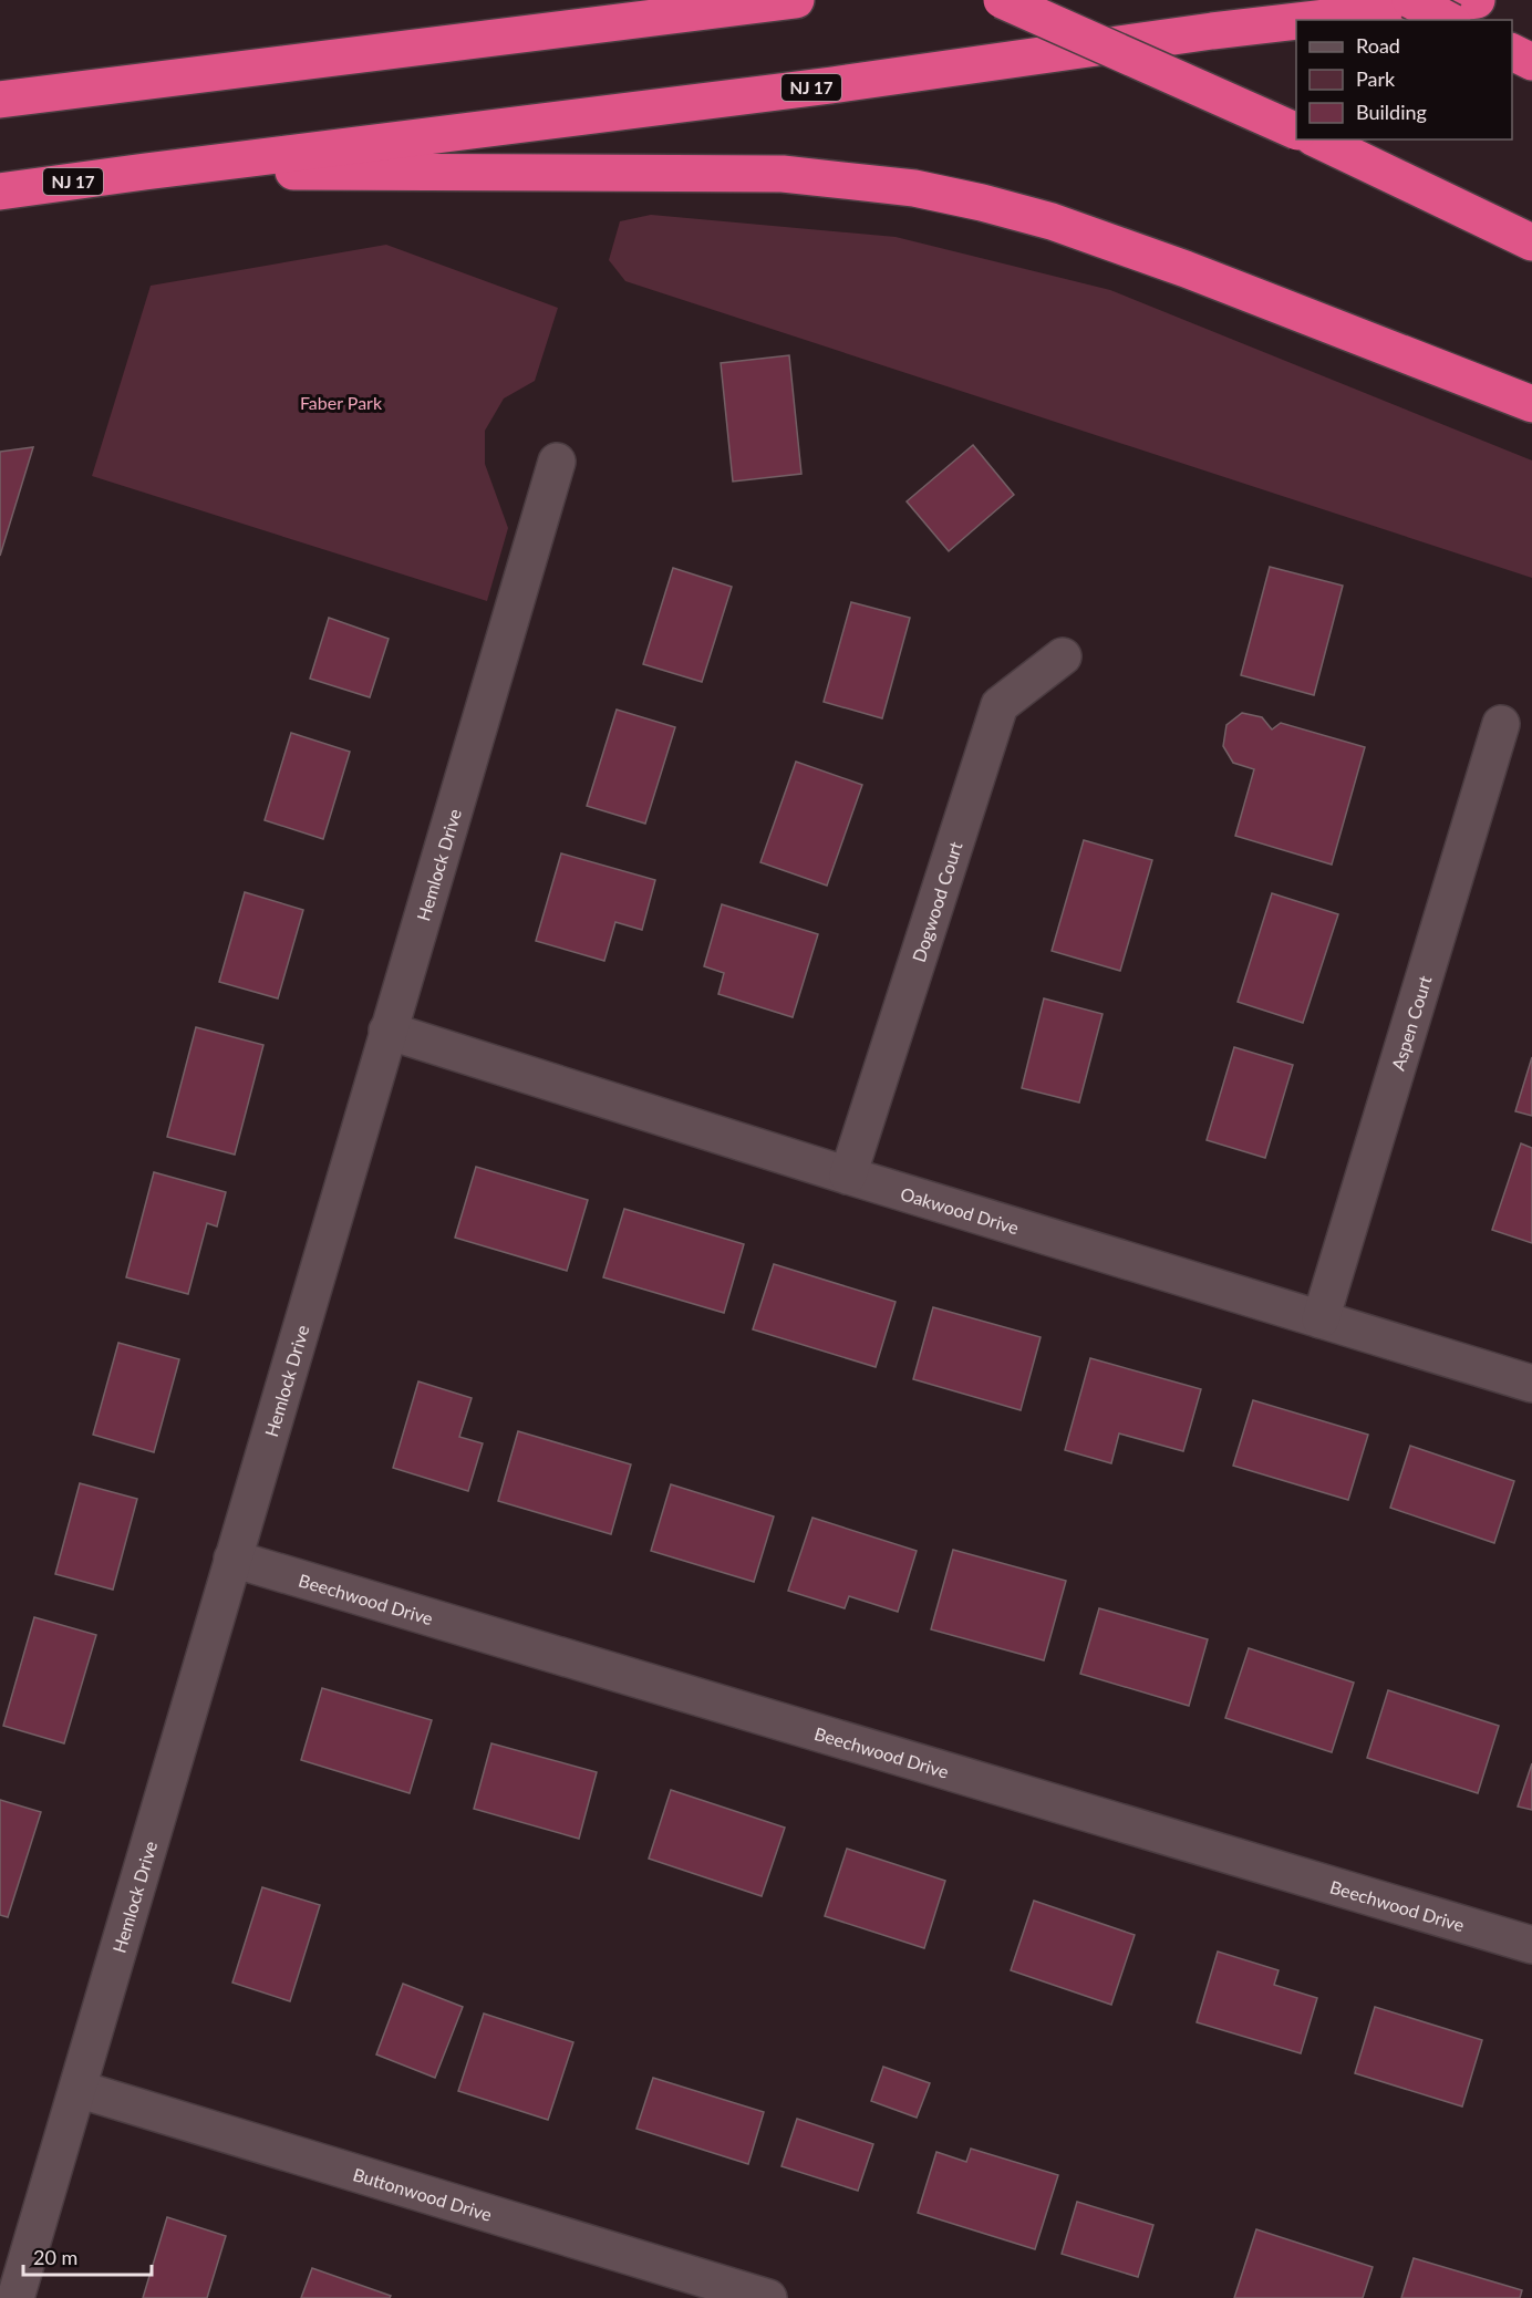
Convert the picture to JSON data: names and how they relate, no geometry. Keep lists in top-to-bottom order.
{
  "streets": {
    "highway": ["NJ 17"],
    "street": [
      "Hemlock Drive",
      "Dogwood Court",
      "Aspen Court",
      "Oakwood Drive",
      "Beechwood Drive",
      "Buttonwood Drive"
    ]
  },
  "crossings": [
    ["Hemlock Drive", "Oakwood Drive"],
    ["Hemlock Drive", "Beechwood Drive"],
    ["Hemlock Drive", "Buttonwood Drive"],
    ["Dogwood Court", "Oakwood Drive"],
    ["Aspen Court", "Oakwood Drive"]
  ],
  "parks": ["Faber Park"],
  "legend": ["Road", "Park", "Building"],
  "scale_bar": "20 m"
}
